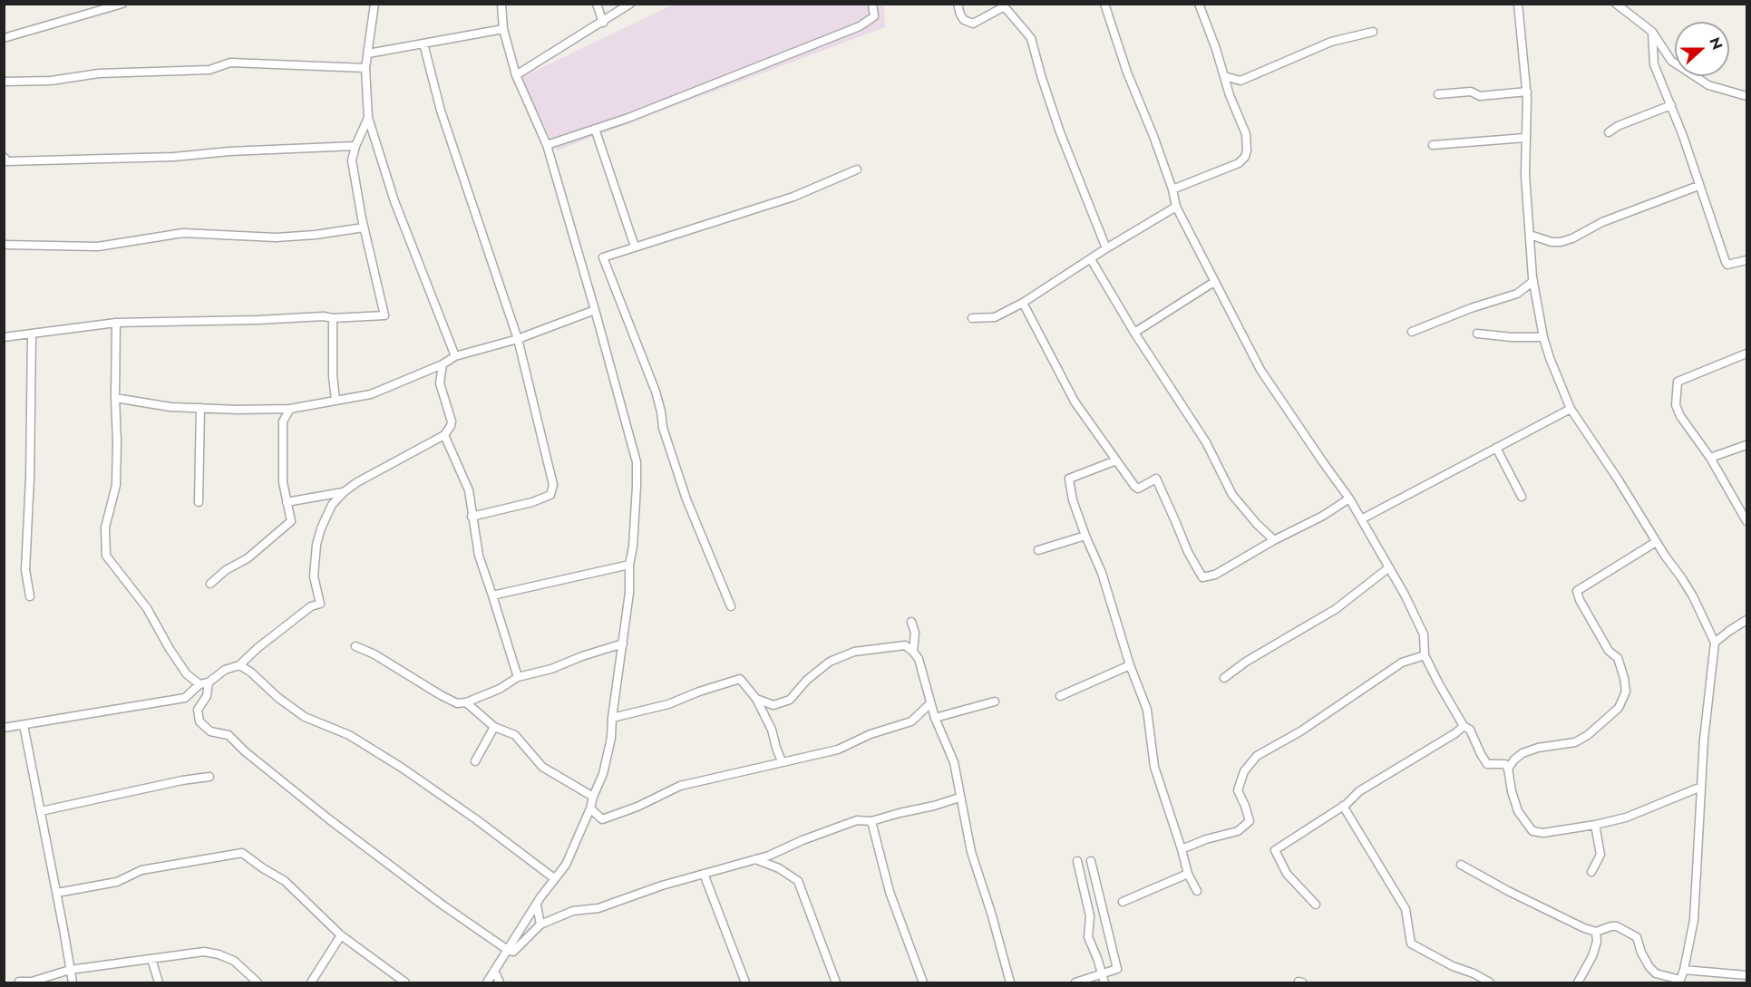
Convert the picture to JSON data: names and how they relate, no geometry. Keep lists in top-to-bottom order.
{
  "north": "right"
}
